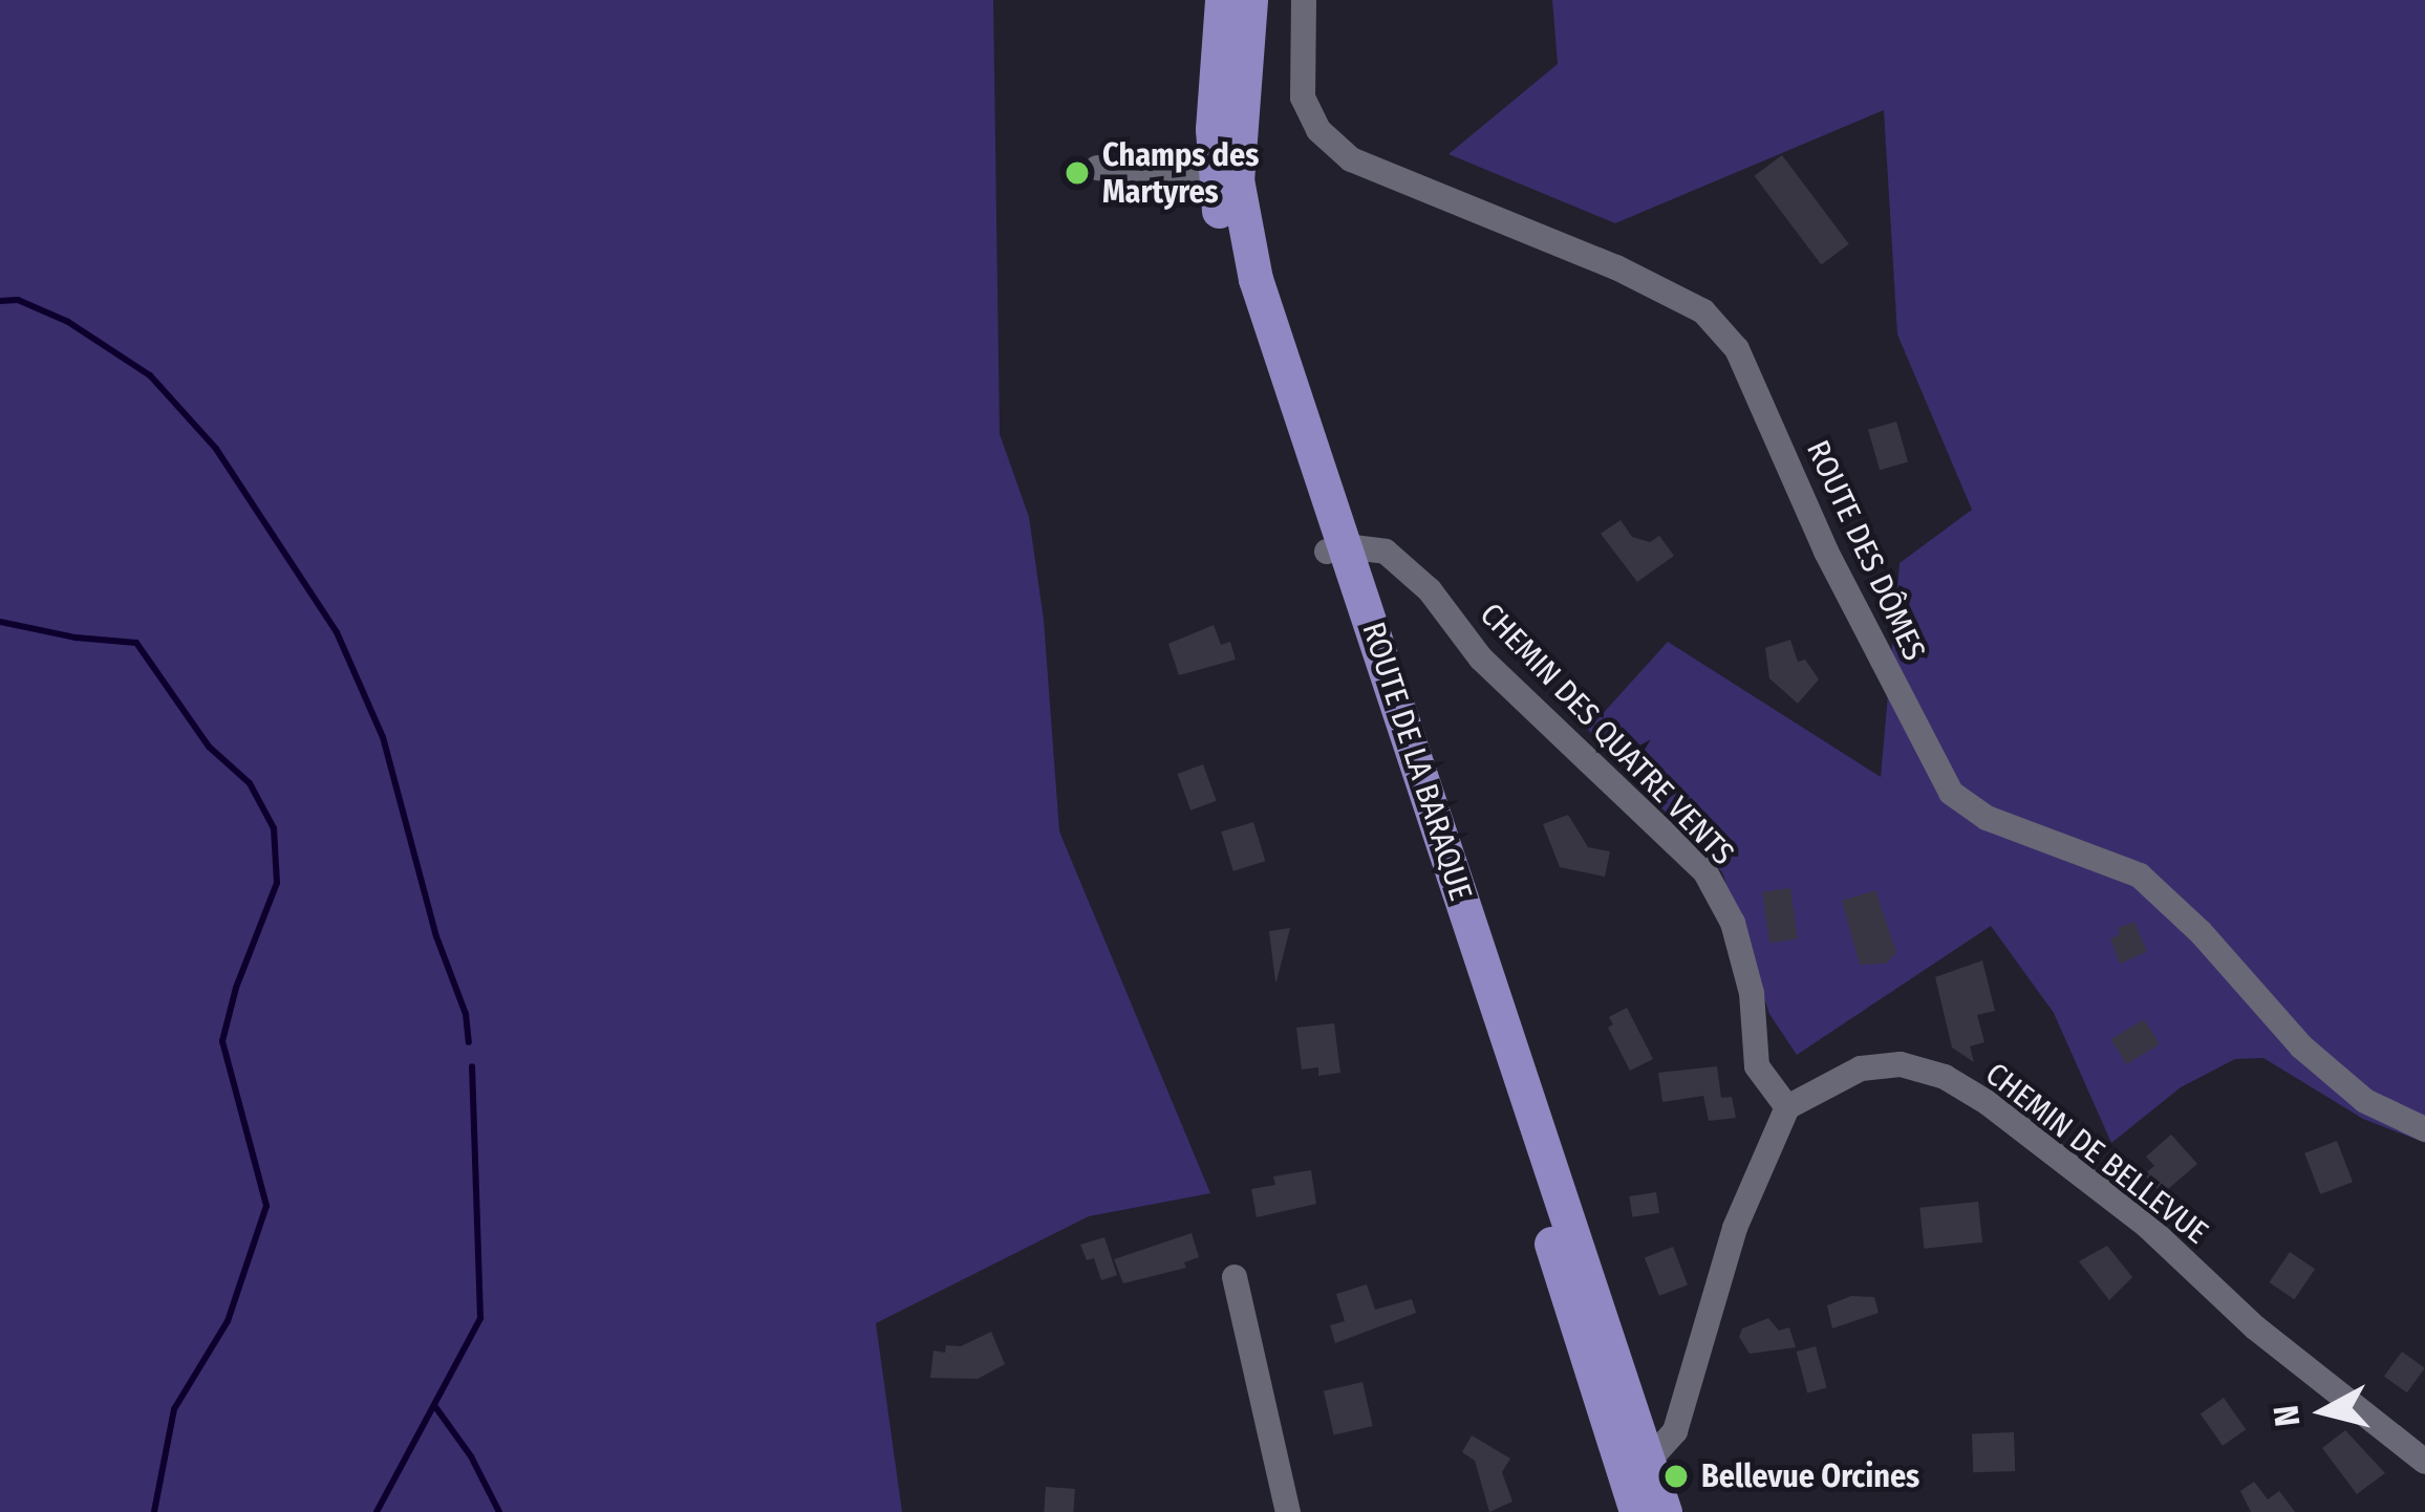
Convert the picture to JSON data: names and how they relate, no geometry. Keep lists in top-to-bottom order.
{
  "streets": {
    "main road": ["ROUTE DE LA BARAQUE"],
    "street": ["ROUTE DES DÔMES", "CHEMIN DES QUATRE VENTS", "CHEMIN DE BELLEVUE"]
  },
  "crossings": [
    ["CHEMIN DES QUATRE VENTS", "ROUTE DE LA BARAQUE"],
    ["CHEMIN DES QUATRE VENTS", "CHEMIN DE BELLEVUE"]
  ],
  "places": ["Champs des Martyres", "Bellevue Orcines"],
  "north": "left"
}
